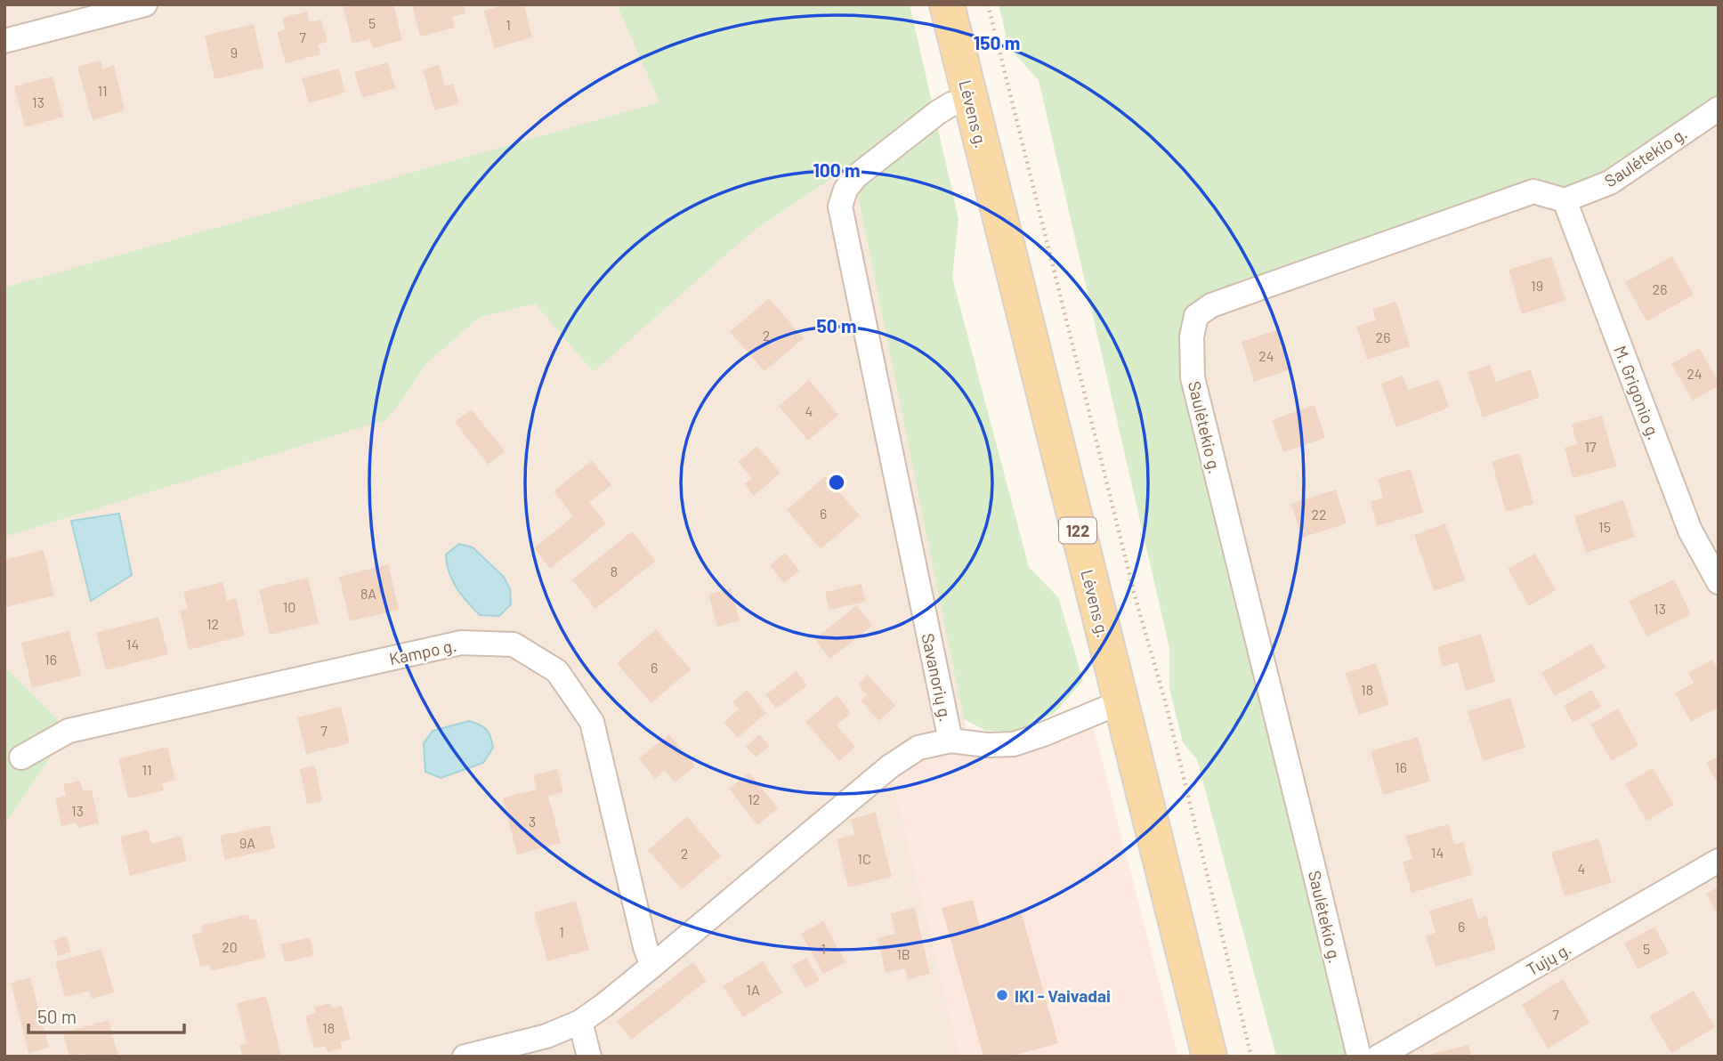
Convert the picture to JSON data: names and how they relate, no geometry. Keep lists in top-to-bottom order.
{
  "streets": {
    "main road": ["Lėvens g.", "122"],
    "street": [
      "Saulėtekio g.",
      "M. Grigonio g.",
      "Kampo g.",
      "Savanorių g.",
      "Tujų g."
    ]
  },
  "crossings": [
    ["Lėvens g.", "Savanorių g."],
    ["Saulėtekio g.", "M. Grigonio g."],
    ["Kampo g.", "Savanorių g."]
  ],
  "places": ["IKI - Vaivadai"],
  "house_numbers": [
    "5",
    "1",
    "7",
    "9",
    "11",
    "13",
    "19",
    "26",
    "2",
    "26",
    "24",
    "24",
    "4",
    "17",
    "6",
    "22",
    "15",
    "8",
    "8A",
    "10",
    "13",
    "12",
    "14",
    "16",
    "6",
    "18",
    "7",
    "16",
    "11",
    "12",
    "13",
    "3",
    "9A",
    "14",
    "2",
    "1C",
    "4",
    "6",
    "1",
    "20",
    "1",
    "5",
    "1B",
    "1A",
    "7",
    "18"
  ],
  "scale_bar": "50 m",
  "rings": ["150 m", "100 m", "50 m"]
}
